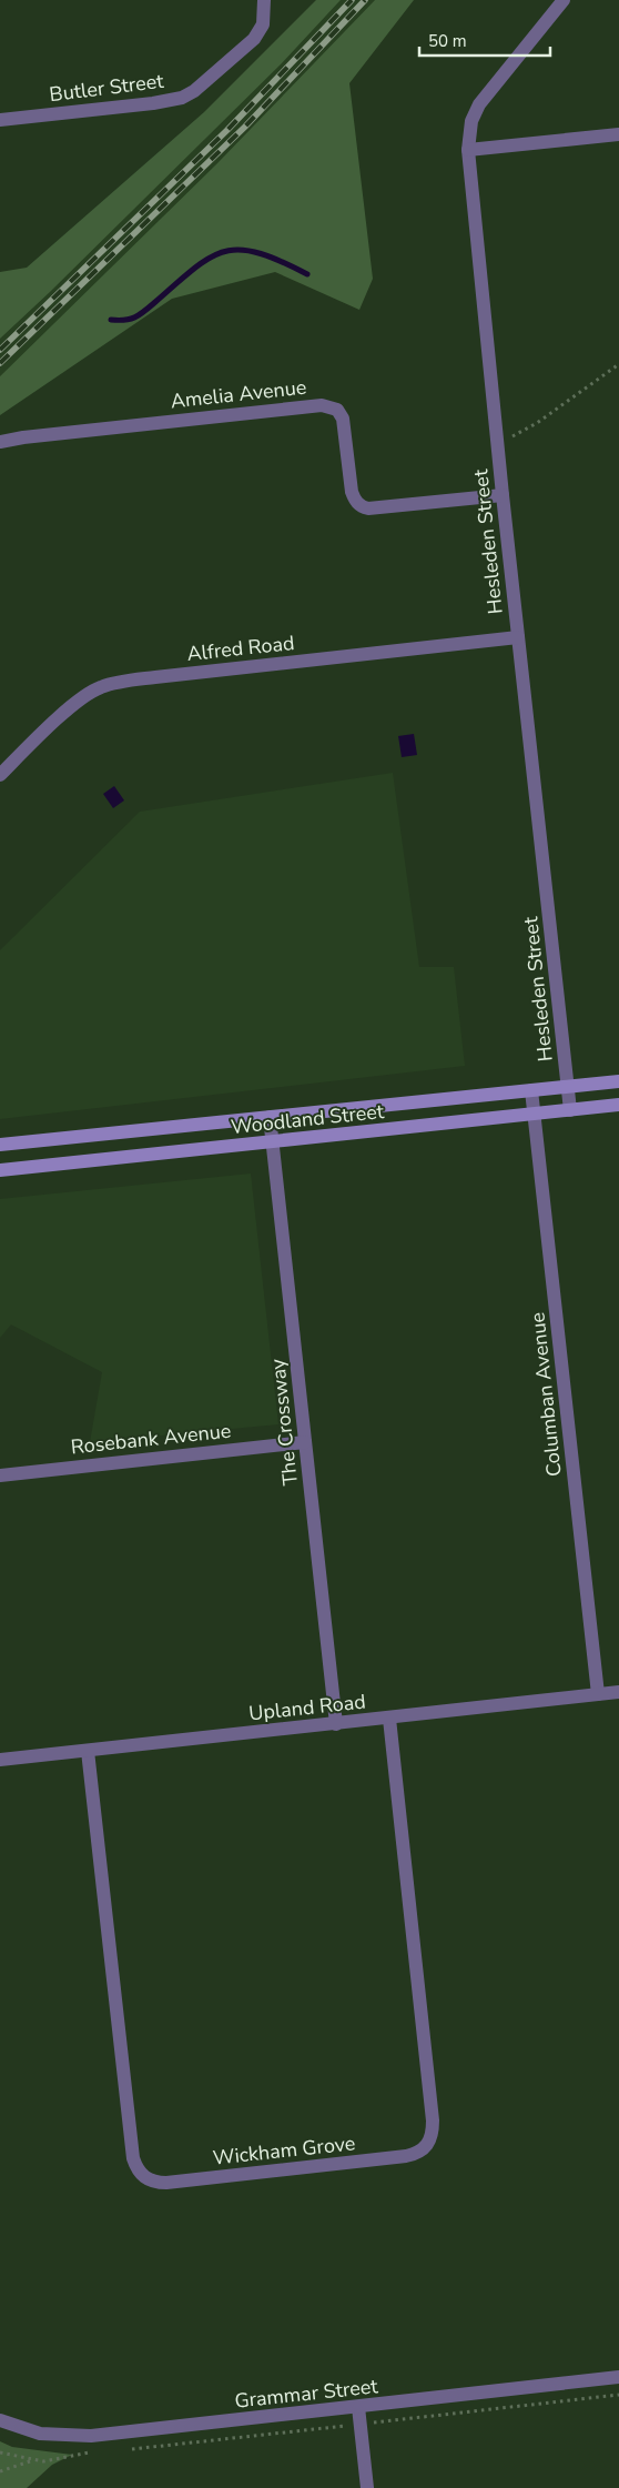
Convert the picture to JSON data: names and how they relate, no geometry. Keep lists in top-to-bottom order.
{
  "streets": {
    "main road": ["Woodland Street"],
    "street": [
      "Butler Street",
      "Amelia Avenue",
      "Hesleden Street",
      "Alfred Road",
      "Columban Avenue",
      "The Crossway",
      "Rosebank Avenue",
      "Upland Road",
      "Wickham Grove",
      "Grammar Street"
    ]
  },
  "crossings": [
    ["Amelia Avenue", "Hesleden Street"],
    ["Hesleden Street", "Alfred Road"],
    ["Hesleden Street", "Woodland Street"],
    ["Woodland Street", "Columban Avenue"],
    ["Woodland Street", "The Crossway"],
    ["Columban Avenue", "Upland Road"],
    ["The Crossway", "Rosebank Avenue"],
    ["The Crossway", "Upland Road"],
    ["Upland Road", "Wickham Grove"]
  ],
  "scale_bar": "50 m"
}
